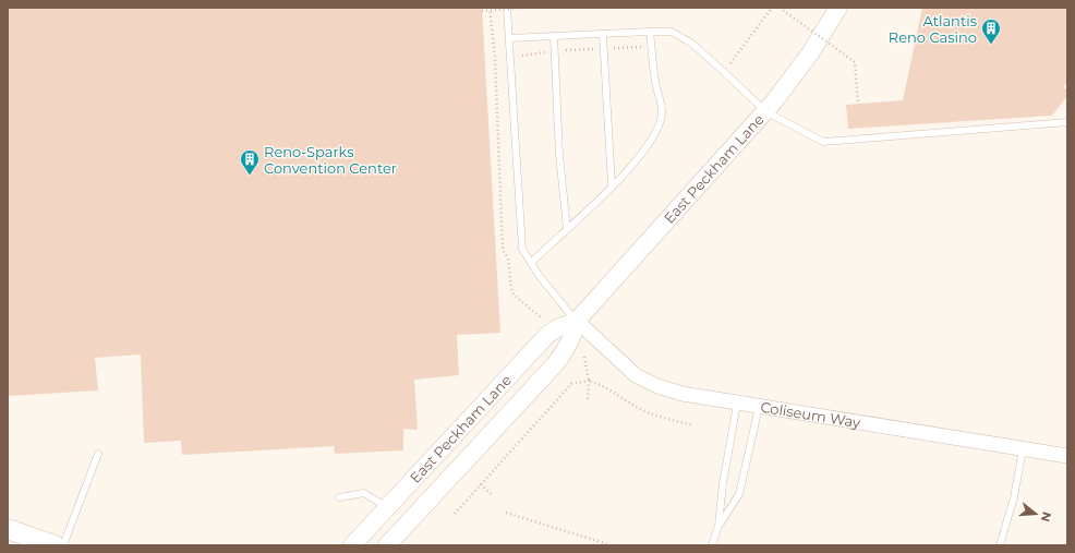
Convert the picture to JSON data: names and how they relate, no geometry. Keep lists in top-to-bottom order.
{
  "streets": {
    "street": ["East Peckham Lane", "Coliseum Way"]
  },
  "crossings": [
    ["East Peckham Lane", "Coliseum Way"]
  ],
  "places": {
    "building": ["Atlantis Reno Casino", "Reno-Sparks Convention Center"]
  },
  "north": "right"
}
